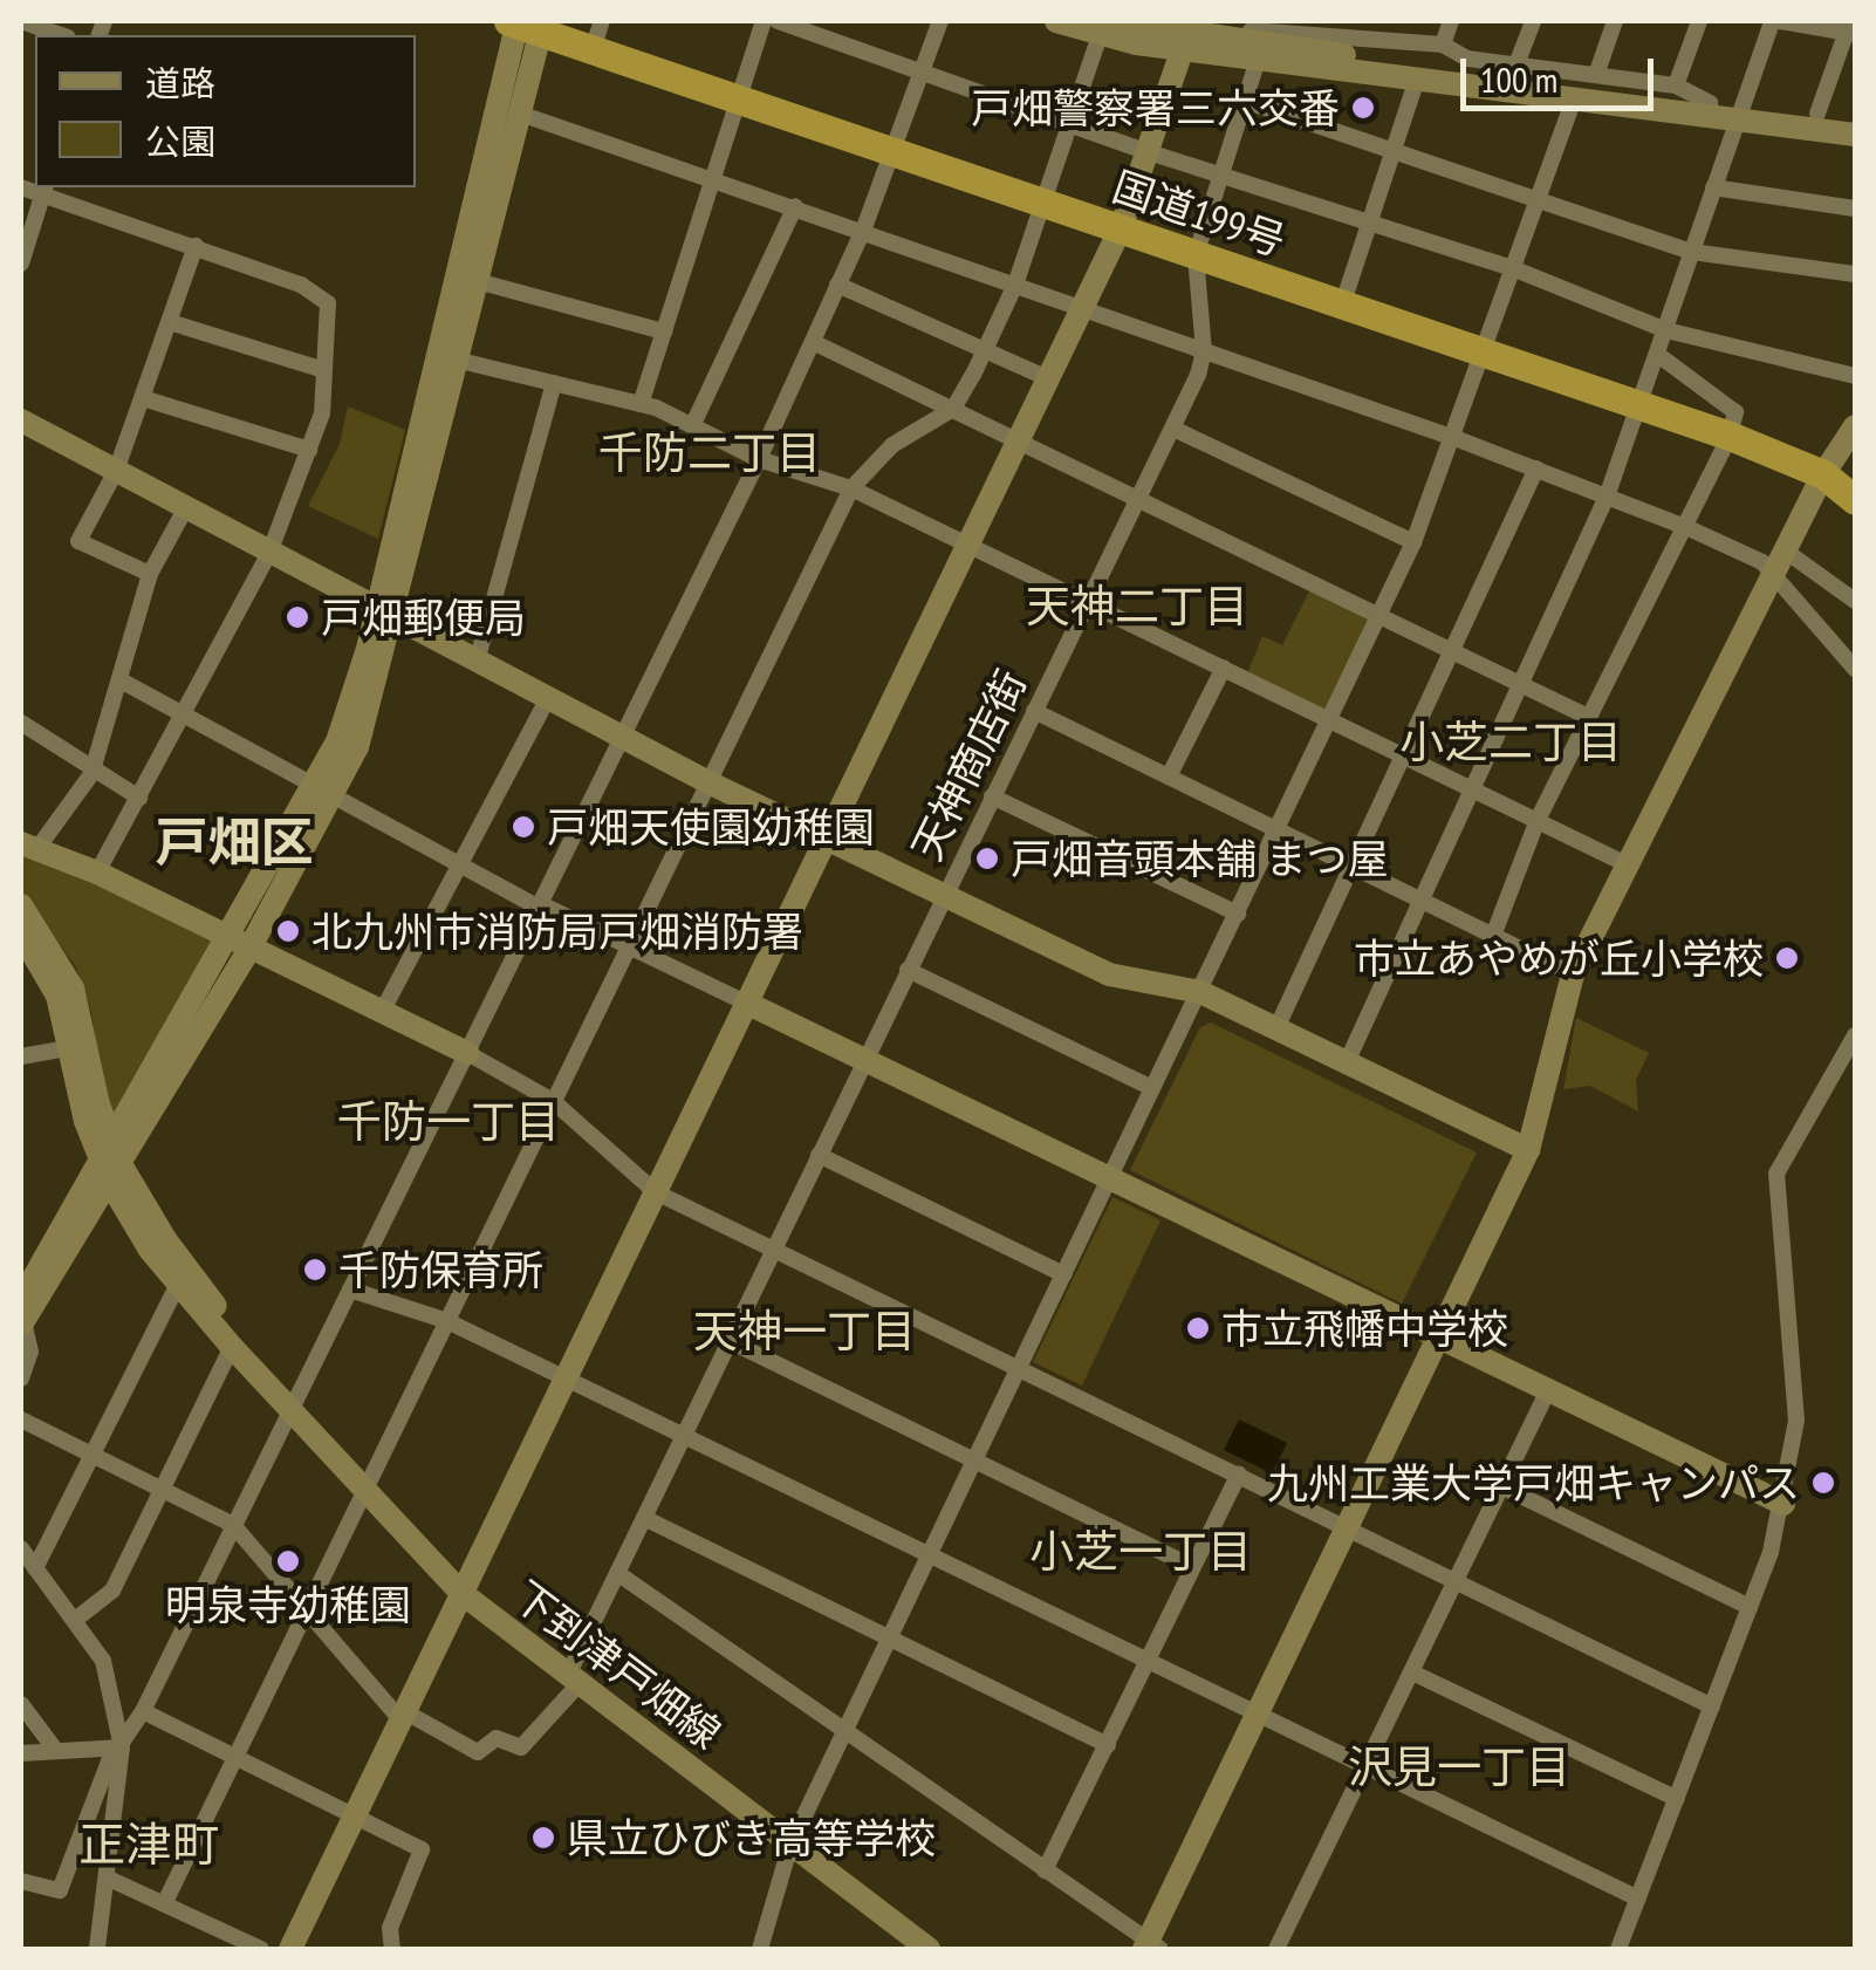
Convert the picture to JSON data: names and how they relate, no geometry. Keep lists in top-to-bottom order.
{
  "streets": {
    "highway": ["国道199号"],
    "street": ["天神商店街", "下到津戸畑線"]
  },
  "crossings": [
    ["天神商店街", "下到津戸畑線"]
  ],
  "districts": [
    "千防二丁目",
    "天神二丁目",
    "小芝二丁目",
    "戸畑区",
    "千防一丁目",
    "天神一丁目",
    "小芝一丁目",
    "沢見一丁目",
    "正津町"
  ],
  "places": [
    "戸畑警察署三六交番",
    "戸畑郵便局",
    "戸畑天使園幼稚園",
    "戸畑音頭本舗 まつ屋",
    "北九州市消防局戸畑消防署",
    "市立あやめが丘小学校",
    "千防保育所",
    "市立飛幡中学校",
    "九州工業大学戸畑キャンパス",
    "明泉寺幼稚園",
    "県立ひびき高等学校"
  ],
  "legend": ["道路", "公園"],
  "scale_bar": "100 m"
}
